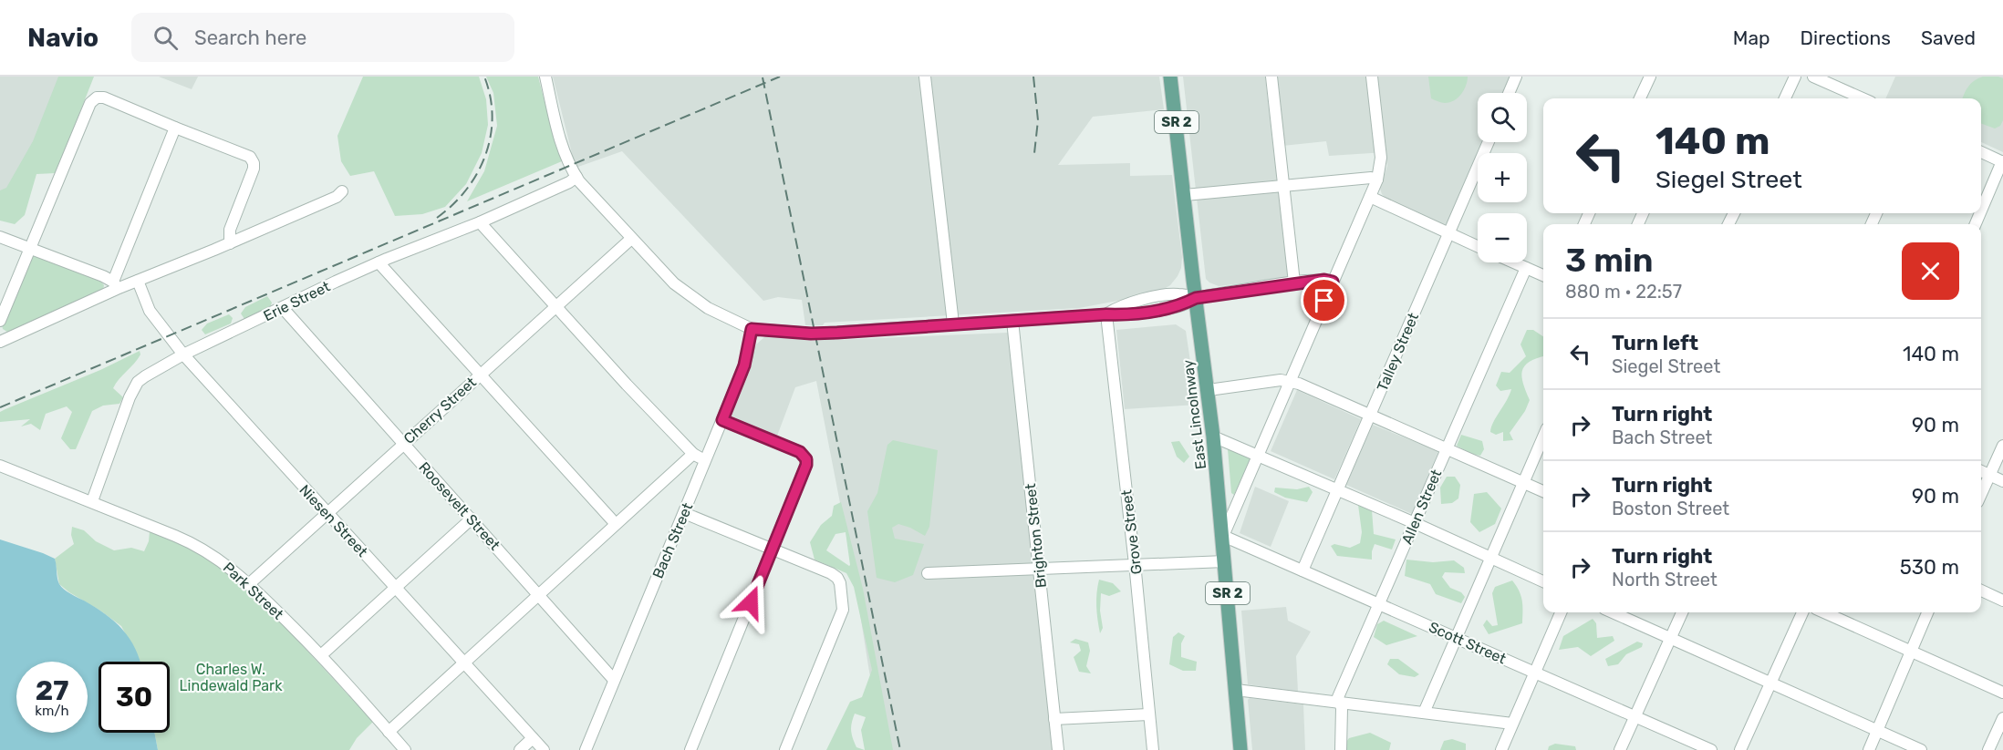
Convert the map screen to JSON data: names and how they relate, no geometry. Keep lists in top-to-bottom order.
{
  "streets": {
    "main road": ["SR 2", "East Lincolnway"],
    "street": [
      "Erie Street",
      "Talley Street",
      "Cherry Street",
      "Roosevelt Street",
      "Allen Street",
      "Niesen Street",
      "Grove Street",
      "Brighton Street",
      "Bach Street",
      "Park Street",
      "Scott Street"
    ]
  },
  "crossings": [
    ["Erie Street", "Roosevelt Street"],
    ["Erie Street", "Niesen Street"],
    ["Erie Street", "Park Street"],
    ["Talley Street", "Scott Street"],
    ["Cherry Street", "Roosevelt Street"],
    ["Cherry Street", "Niesen Street"],
    ["Cherry Street", "Park Street"],
    ["East Lincolnway", "Scott Street"],
    ["Roosevelt Street", "Bach Street"],
    ["Allen Street", "Scott Street"]
  ],
  "parks": ["Charles W. Lindewald Park"],
  "page": {
    "header": "Navio",
    "search": "Search here",
    "nav": ["Map", "Directions", "Saved"],
    "map_buttons": ["+", "−"],
    "turn": ["140 m", "Siegel Street"],
    "heading": ["3 min", "880 m · 22:57"],
    "list": [
      {
        "name": "Turn left",
        "note": "Siegel Street",
        "value": "140 m"
      },
      {
        "name": "Turn right",
        "note": "Bach Street",
        "value": "90 m"
      },
      {
        "name": "Turn right",
        "note": "Boston Street",
        "value": "90 m"
      },
      {
        "name": "Turn right",
        "note": "North Street",
        "value": "530 m"
      }
    ],
    "speed": "27 km/h",
    "limit": "30"
  }
}
